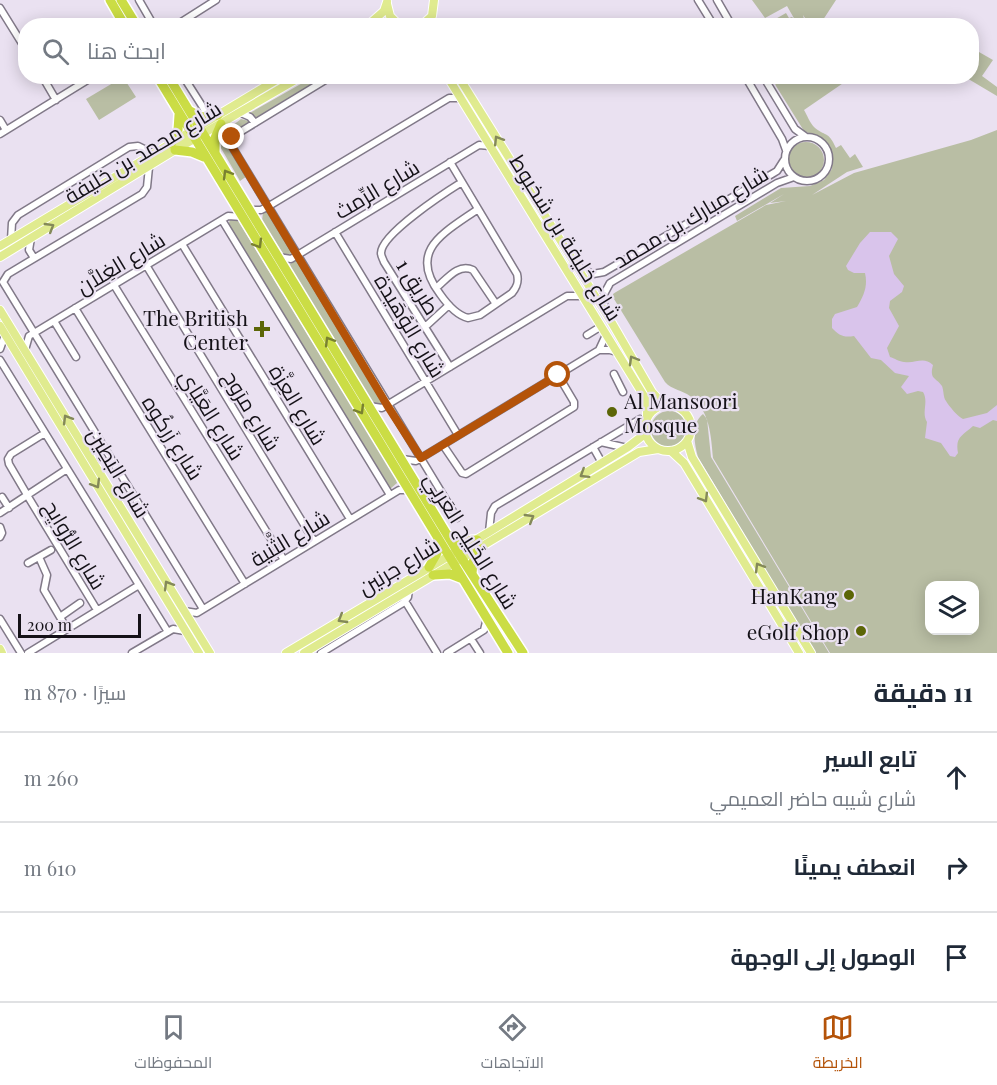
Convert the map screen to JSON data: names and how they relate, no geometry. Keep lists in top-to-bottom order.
{
  "streets": {
    "highway": ["شارع الخَلِيج العَربِي"],
    "main road": [
      "شارع محمد بن خليفة",
      "شارع خليفة بن شخبوط",
      "شارع البَطِين",
      "شارع جرنين"
    ],
    "street": [
      "شارع الرِّمث",
      "شارع مبارك بن محمد",
      "شارع الغِلاَّن",
      "طريق 1",
      "شارع الوُهَيدة",
      "شارع العِزَّة",
      "شارع مرَوح",
      "شارع العَيَّاي",
      "شارع زَركُوه",
      "شارع الثَّنية",
      "شارع الرُّوايِح"
    ]
  },
  "crossings": [
    ["شارع محمد بن خليفة", "شارع الخَلِيج العَربِي"],
    ["شارع الرِّمث", "شارع الوُهَيدة"],
    ["شارع مبارك بن محمد", "شارع خليفة بن شخبوط"],
    ["شارع خليفة بن شخبوط", "شارع جرنين"],
    ["شارع الغِلاَّن", "شارع العِزَّة"],
    ["شارع الغِلاَّن", "شارع مرَوح"],
    ["شارع الغِلاَّن", "شارع العَيَّاي"],
    ["شارع الغِلاَّن", "شارع زَركُوه"],
    ["شارع الغِلاَّن", "شارع البَطِين"],
    ["شارع العِزَّة", "شارع الثَّنية"],
    ["شارع مرَوح", "شارع الثَّنية"],
    ["شارع العَيَّاي", "شارع الثَّنية"],
    ["شارع زَركُوه", "شارع الثَّنية"],
    ["شارع البَطِين", "شارع الثَّنية"],
    ["شارع الثَّنية", "شارع الخَلِيج العَربِي"],
    ["شارع الخَلِيج العَربِي", "شارع جرنين"]
  ],
  "places": {
    "health": ["The British Center"],
    "other": ["Al Mansoori Mosque", "HanKang", "eGolf Shop"]
  },
  "scale_bar": "200 m",
  "page": {
    "search": "ابحث هنا",
    "scale": "200 m",
    "heading": ["11 دقيقة", "سيرًا · 870 m"],
    "list": [
      ["تابع السير", "شارع شيبه حاضر العميمي", "260 m"],
      ["انعطف يمينًا", "610 m"],
      "الوصول إلى الوجهة"
    ],
    "nav": ["الخريطة", "الاتجاهات", "المحفوظات"]
  }
}
